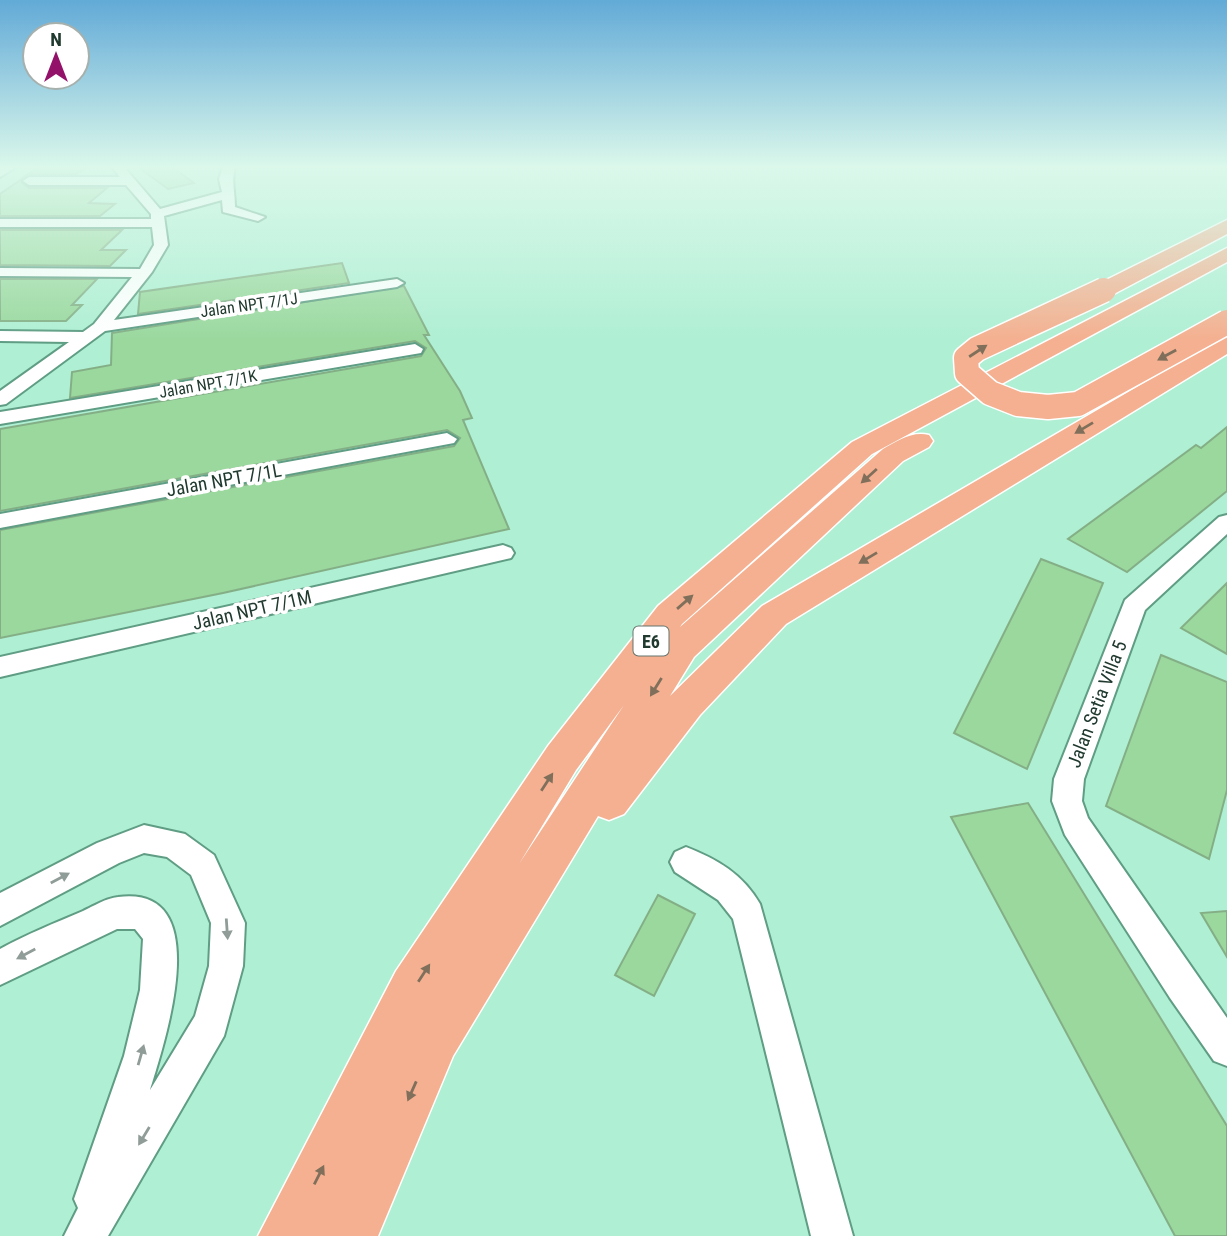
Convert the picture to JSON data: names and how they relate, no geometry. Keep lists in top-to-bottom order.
{
  "streets": {
    "highway": ["E6"],
    "street": [
      "Jalan NPT 7/1J",
      "Jalan NPT 7/1K",
      "Jalan NPT 7/1L",
      "Jalan NPT 7/1M",
      "Jalan Setia Villa 5"
    ]
  },
  "north": "top"
}
